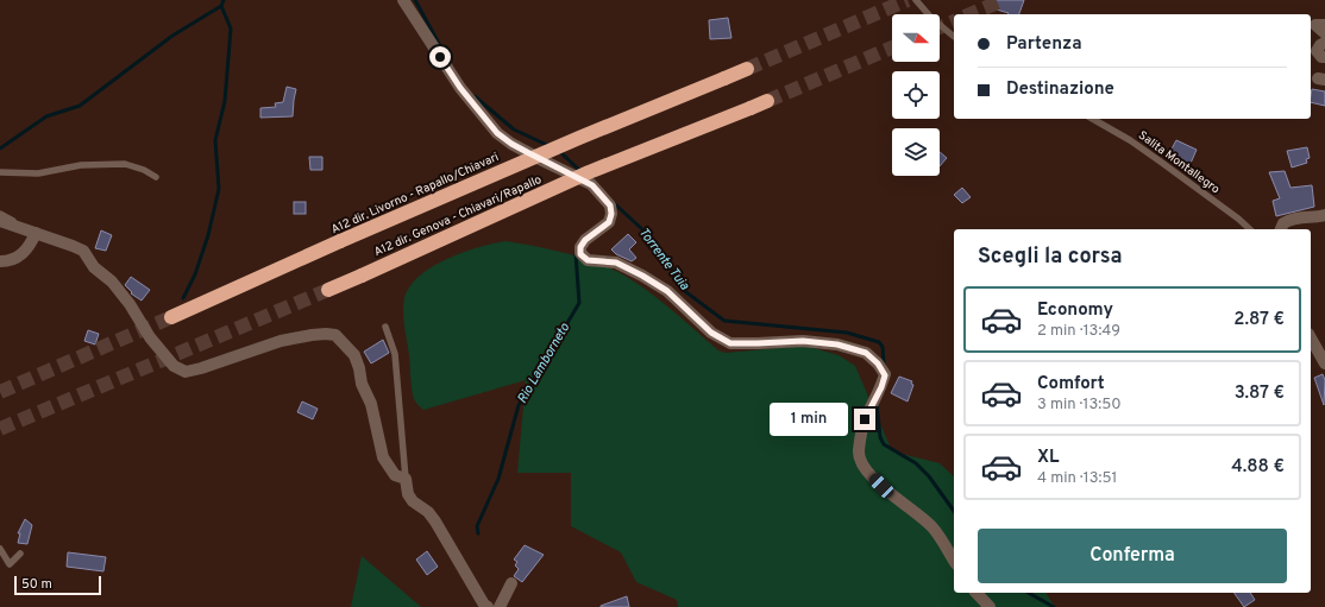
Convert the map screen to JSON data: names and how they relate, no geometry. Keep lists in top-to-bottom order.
{
  "streets": {
    "highway": ["A12 dir. Livorno - Rapallo/Chiavari", "A12 dir. Genova - Chiavari/Rapallo"],
    "lane": ["Salita Montallegro"]
  },
  "water": ["Torrente Tuia", "Rio Lamborneto"],
  "scale_bar": "50 m",
  "north": "right",
  "page": {
    "banner": ["Partenza", "Destinazione"],
    "heading": "Scegli la corsa",
    "list": [
      {
        "name": "Economy",
        "note": "2 min · 13:49",
        "value": "2.87 €"
      },
      {
        "name": "Comfort",
        "note": "3 min · 13:50",
        "value": "3.87 €"
      },
      {
        "name": "XL",
        "note": "4 min · 13:51",
        "value": "4.88 €"
      }
    ],
    "bubble": "1 min",
    "buttons": "Conferma",
    "scale": "50 m"
  }
}
